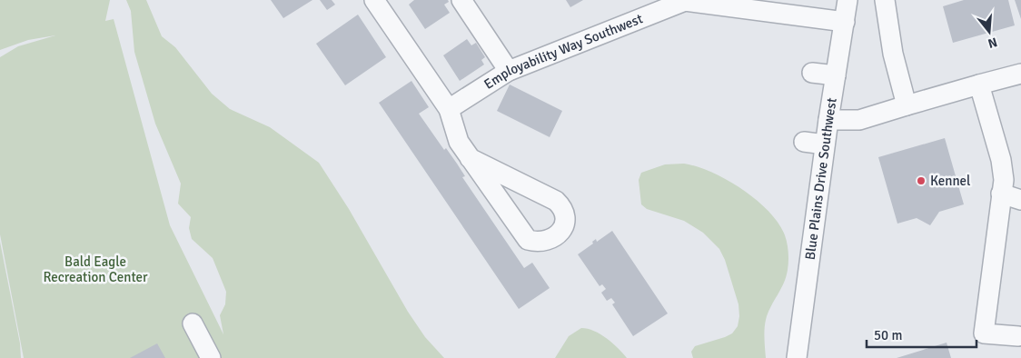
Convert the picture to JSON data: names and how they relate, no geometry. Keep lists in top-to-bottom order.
{
  "streets": {
    "street": ["Employability Way Southwest", "Blue Plains Drive Southwest"]
  },
  "crossings": [
    ["Employability Way Southwest", "Blue Plains Drive Southwest"]
  ],
  "parks": ["Bald Eagle Recreation Center"],
  "places": ["Kennel"],
  "scale_bar": "50 m",
  "north": "bottom"
}
